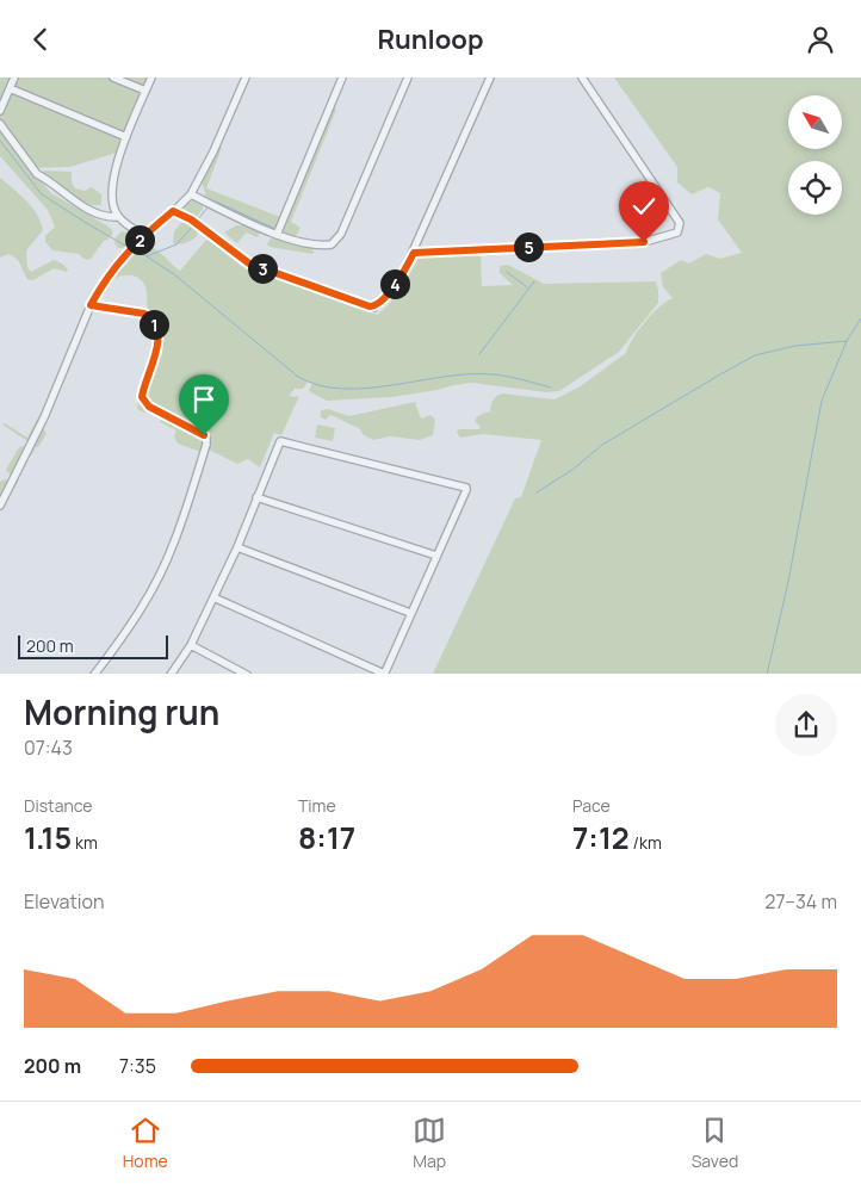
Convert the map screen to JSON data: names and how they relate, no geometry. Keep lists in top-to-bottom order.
{
  "scale_bar": "200 m",
  "north": "top left",
  "page": {
    "header": "Runloop",
    "pins": [
      "2",
      "5",
      "3",
      "4",
      "1"
    ],
    "scale": "200 m",
    "heading": ["Morning run", "07:43"],
    "stats": [
      ["Distance", "1.15 km"],
      ["Time", "8:17"],
      ["Pace", "7:12 /km"]
    ],
    "chart": ["Elevation", "27–34 m"],
    "list": [
      {
        "name": "200 m",
        "note": "7:35"
      }
    ],
    "tabs": ["Home", "Map", "Saved"]
  }
}
